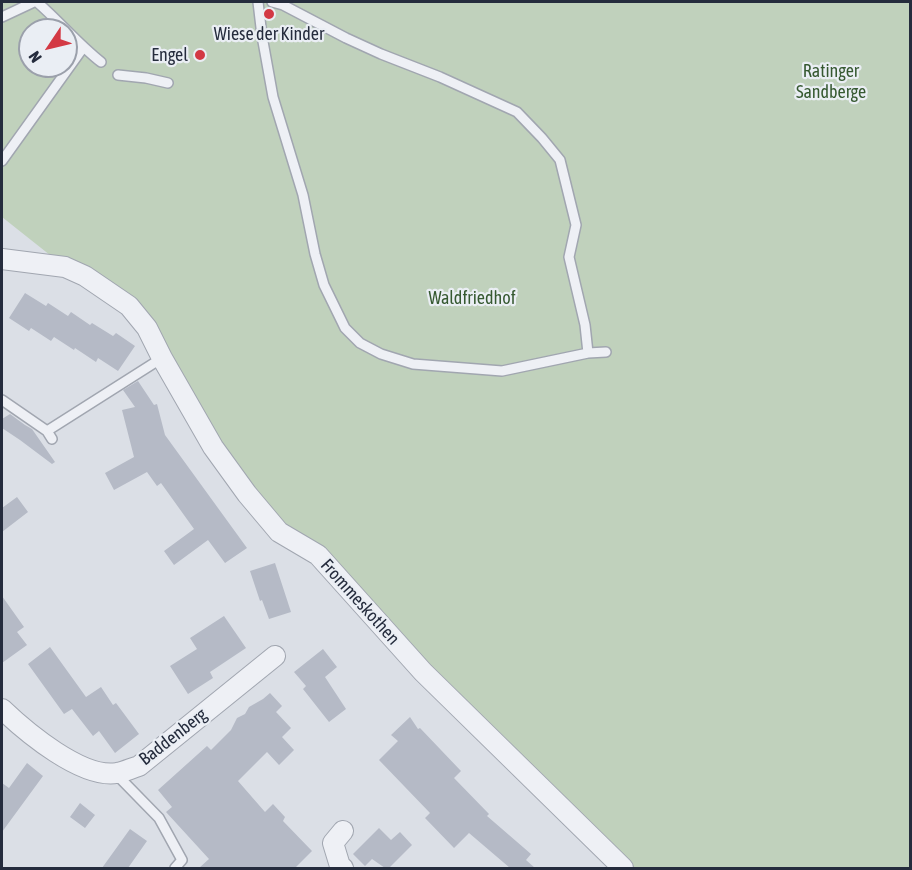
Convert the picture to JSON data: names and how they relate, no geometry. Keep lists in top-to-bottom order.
{
  "streets": {
    "street": ["Frommeskothen", "Baddenberg"]
  },
  "parks": ["Ratinger Sandberge", "Waldfriedhof"],
  "places": ["Wiese der Kinder", "Engel"],
  "north": "bottom left"
}
